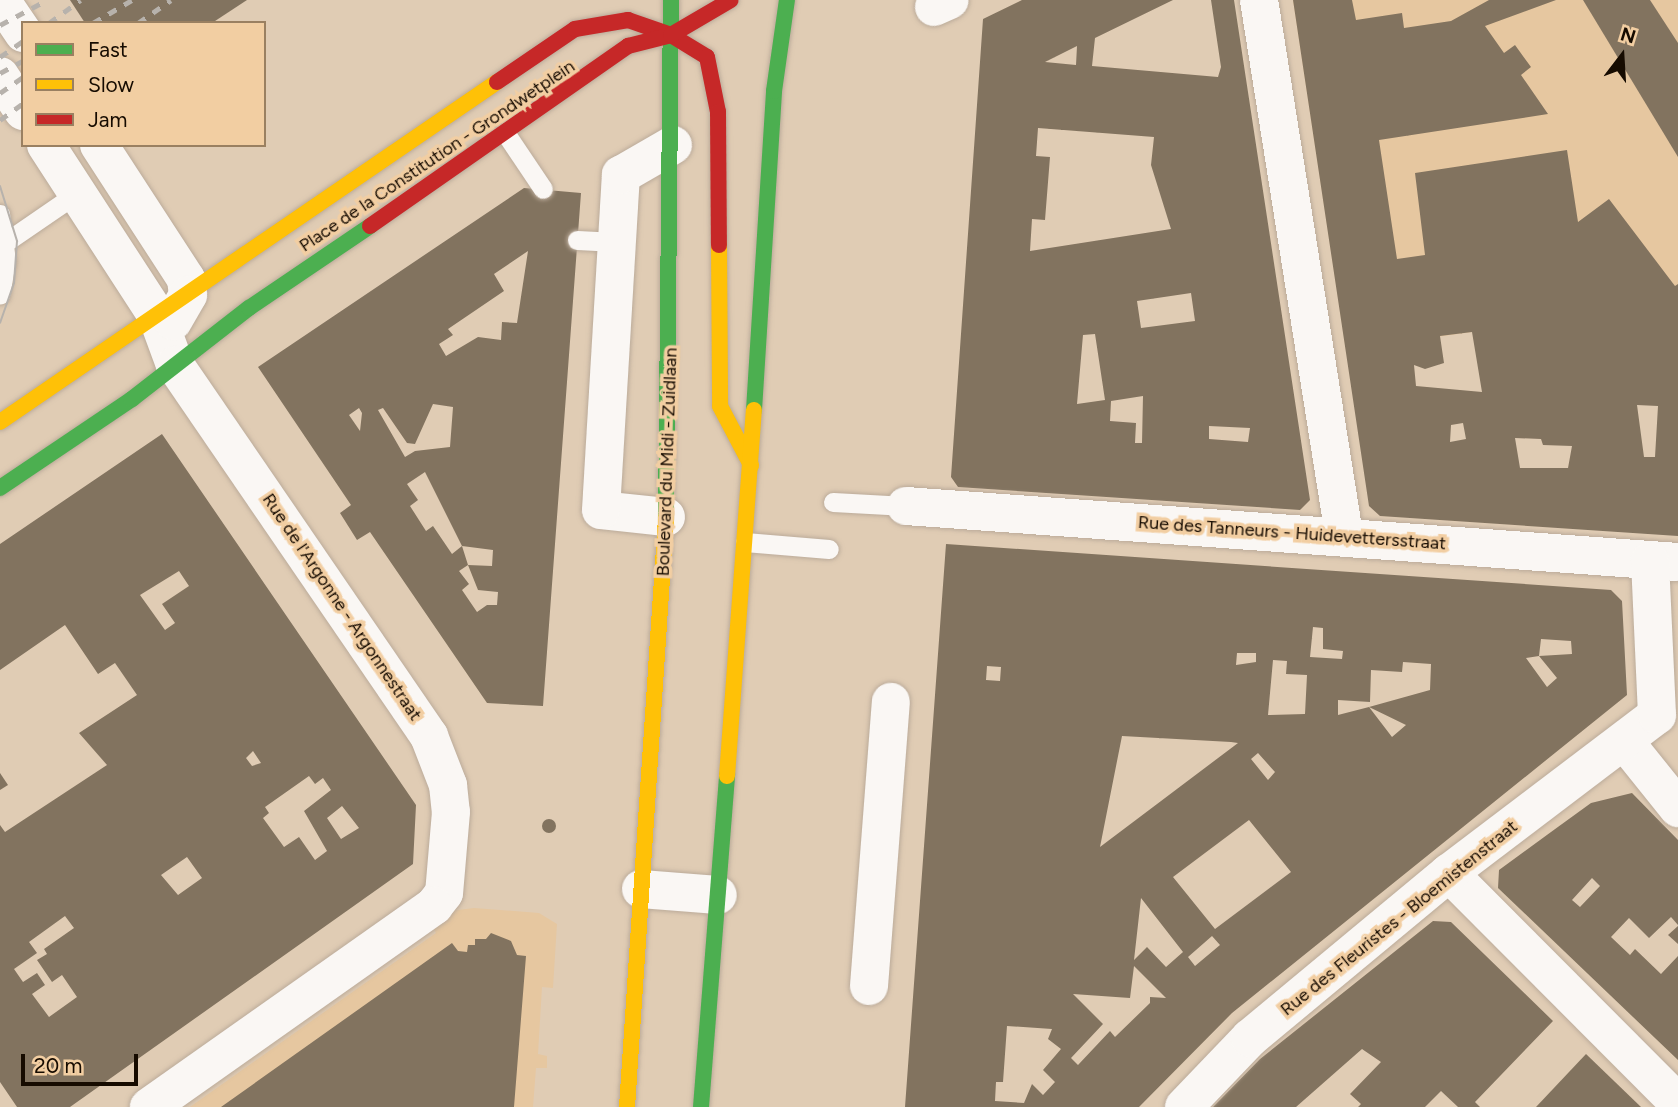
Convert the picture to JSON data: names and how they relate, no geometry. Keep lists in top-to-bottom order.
{
  "streets": {
    "main road": ["Place de la Constitution - Grondwetplein", "Boulevard du Midi - Zuidlaan"],
    "street": ["Rue des Tanneurs - Huidevettersstraat", "Rue de l'Argonne - Argonnestraat", "Rue des Fleuristes - Bloemistenstraat"]
  },
  "crossings": [
    ["Place de la Constitution - Grondwetplein", "Boulevard du Midi - Zuidlaan"],
    ["Place de la Constitution - Grondwetplein", "Rue de l'Argonne - Argonnestraat"],
    ["Rue des Tanneurs - Huidevettersstraat", "Rue des Fleuristes - Bloemistenstraat"]
  ],
  "legend": ["Fast", "Slow", "Jam"],
  "scale_bar": "20 m",
  "north": "top"
}
